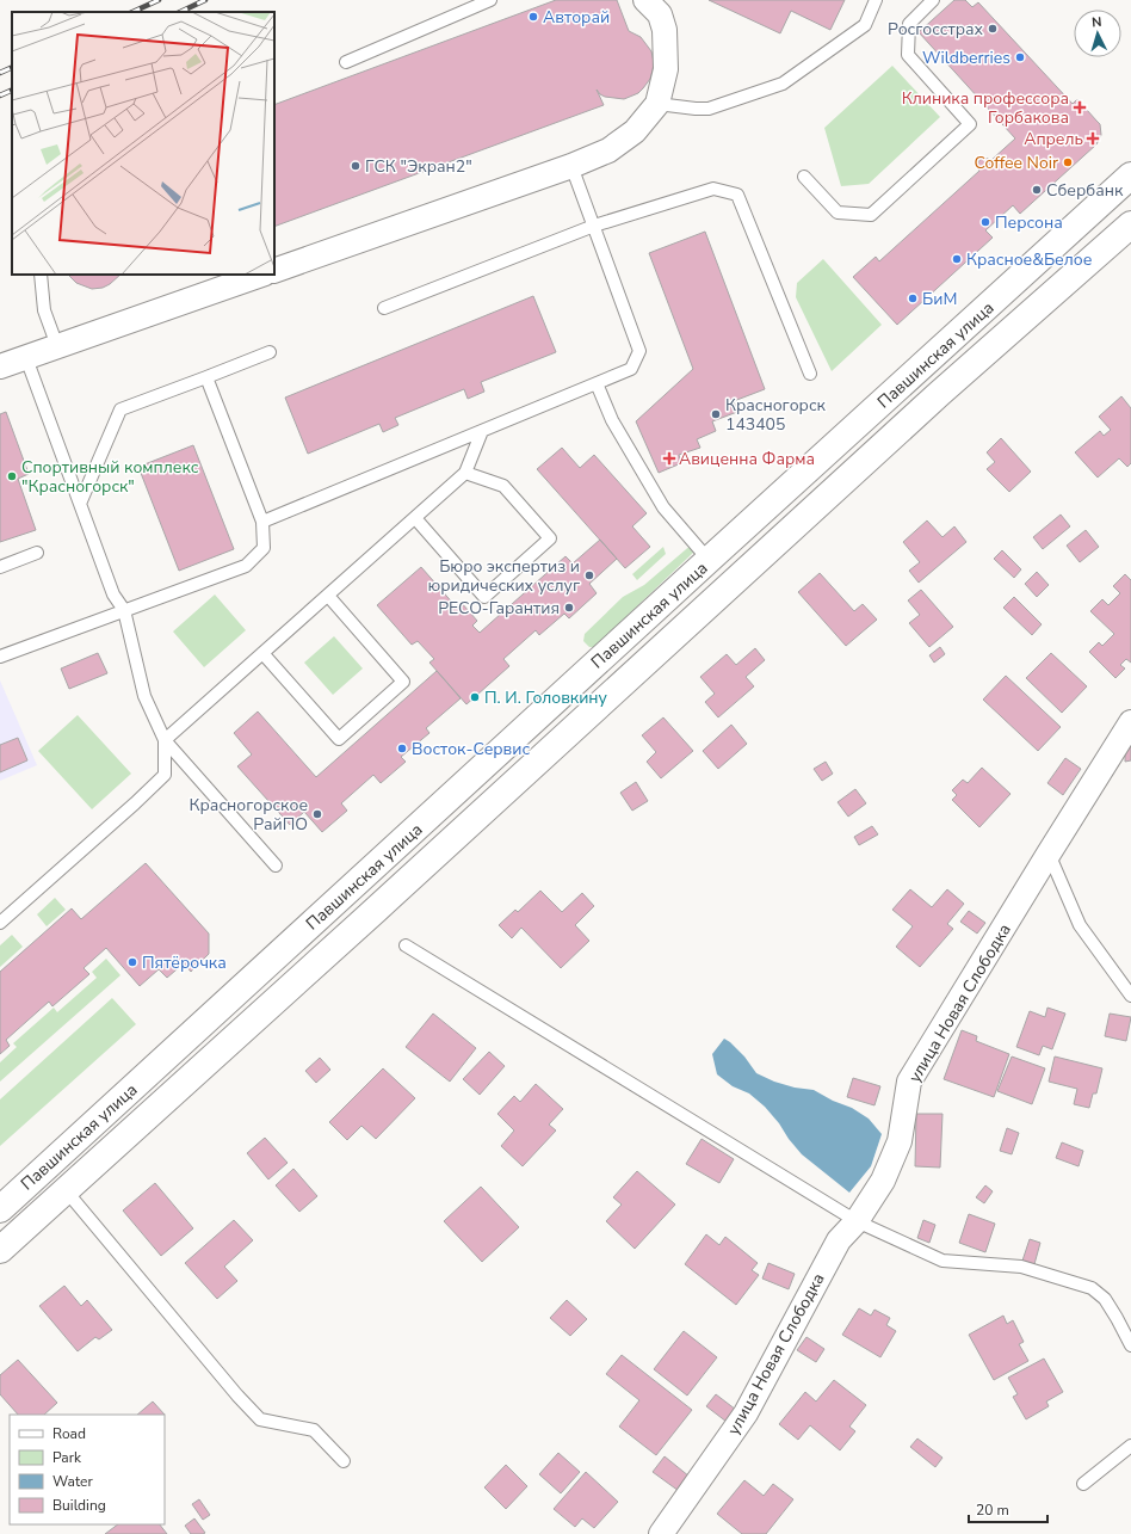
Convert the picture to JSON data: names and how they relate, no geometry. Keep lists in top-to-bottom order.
{
  "streets": {
    "main road": ["Павшинская улица"],
    "street": ["улица Новая Слободка"]
  },
  "places": {
    "other": [
      "Авторай",
      "Росгосстрах",
      "Wildberries",
      "Coffee Noir",
      "ГСК \"Экран2\"",
      "Сбербанк",
      "Персона",
      "Красное&Белое",
      "БиМ",
      "Красногорск 143405",
      "Спортивный комплекс \"Красногорск\"",
      "Бюро экспертиз и юридических услуг",
      "РЕСО-Гарантия",
      "П. И. Головкину",
      "Восток-Сервис",
      "Красногорское РайПО",
      "Пятёрочка"
    ],
    "health": ["Клиника профессора Горбакова", "Апрель", "Авиценна Фарма"]
  },
  "legend": [
    "Road",
    "Park",
    "Water",
    "Building"
  ],
  "scale_bar": "20 m",
  "north": "top"
}
